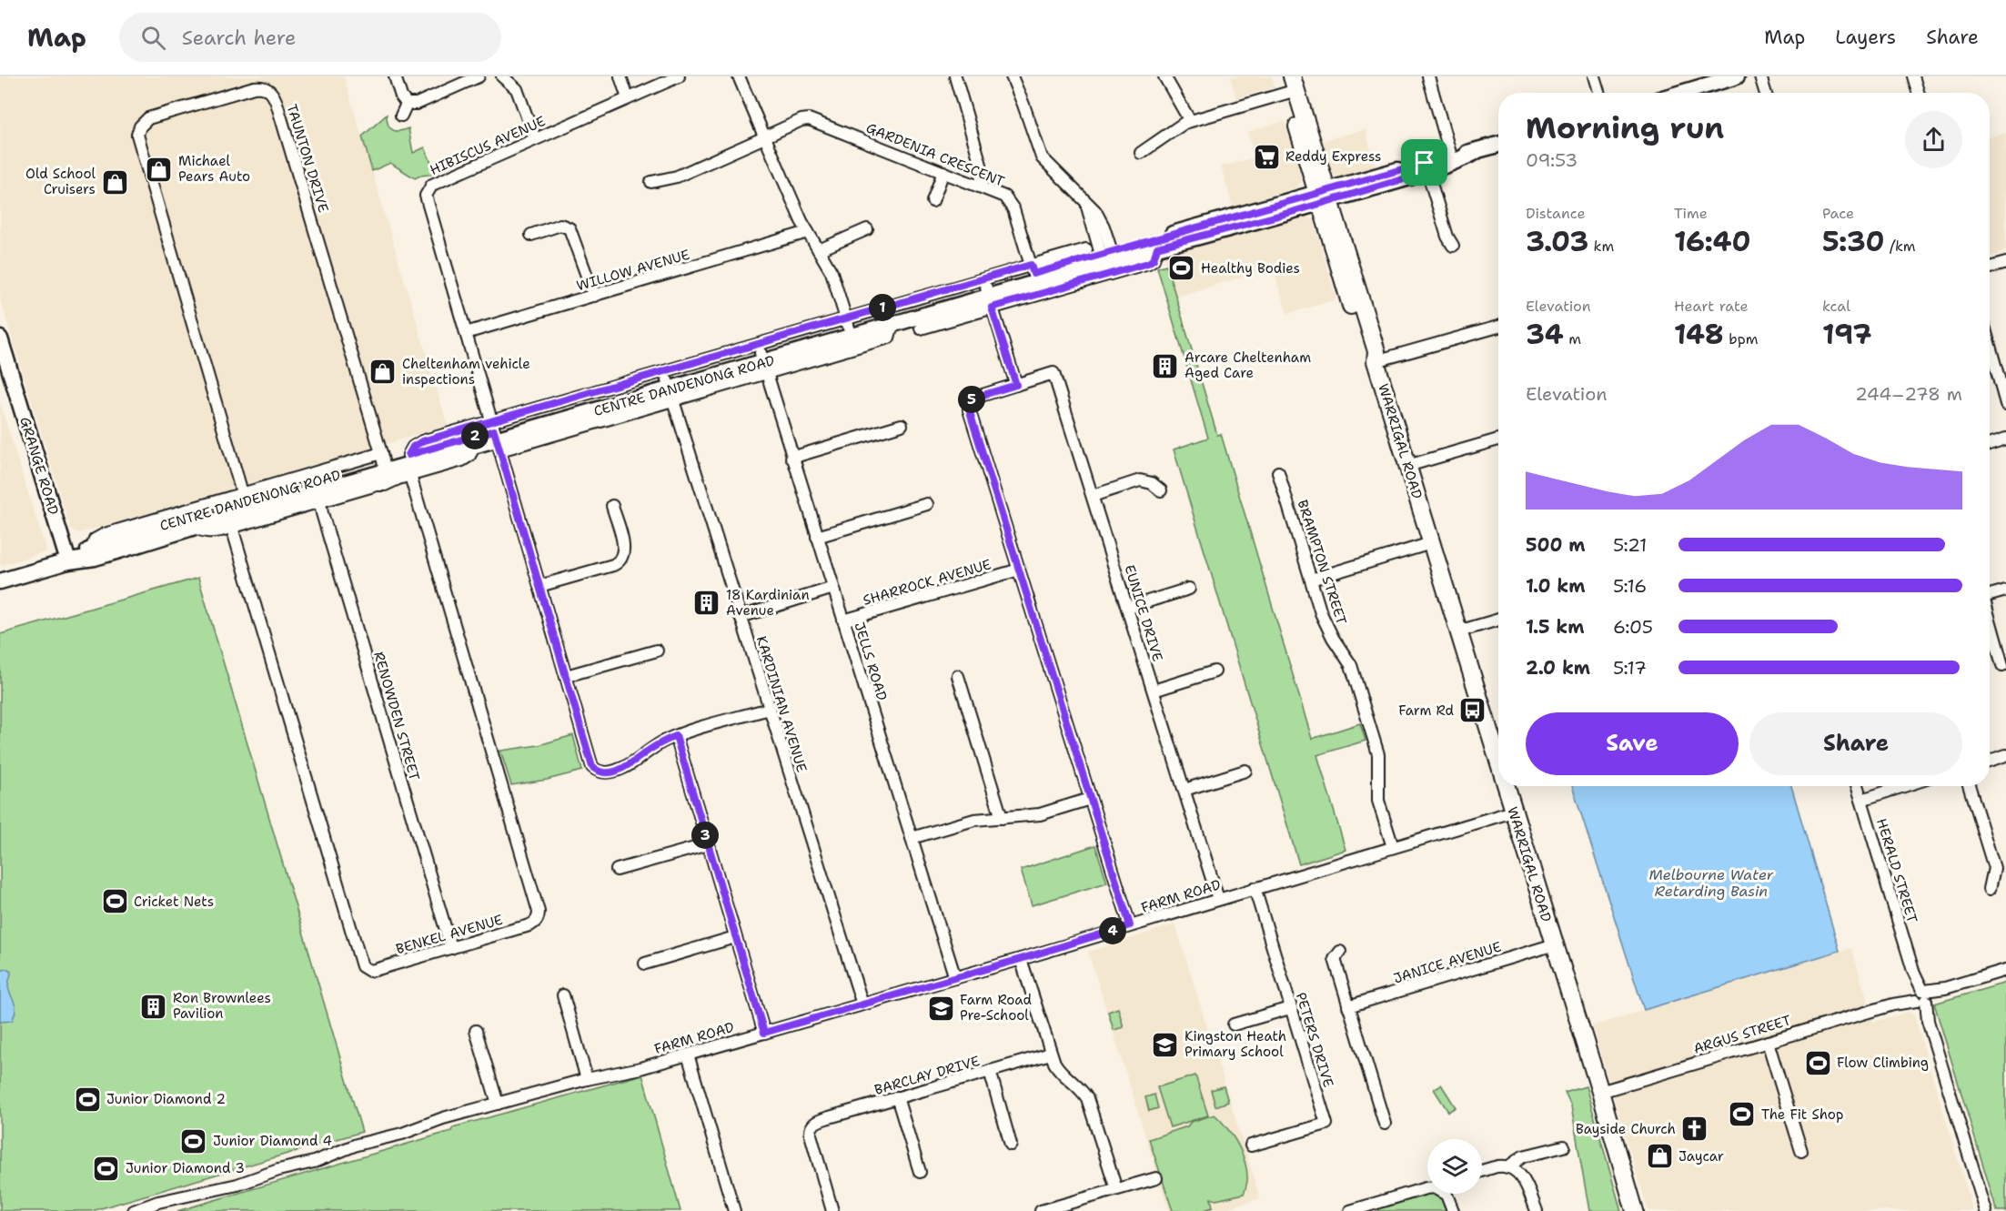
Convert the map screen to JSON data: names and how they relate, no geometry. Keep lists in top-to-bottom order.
{
  "streets": {
    "highway": ["WARRIGAL ROAD"],
    "main road": ["CENTRE DANDENONG ROAD", "GRANGE ROAD"],
    "street": [
      "HIBISCUS AVENUE",
      "GARDENIA CRESCENT",
      "TAUNTON DRIVE",
      "WILLOW AVENUE",
      "BRAMPTON STREET",
      "SHARROCK AVENUE",
      "EUNICE DRIVE",
      "JELLS ROAD",
      "KARDINIAN AVENUE",
      "RENOWDEN STREET",
      "HERALD STREET",
      "FARM ROAD",
      "BENKEL AVENUE",
      "JANICE AVENUE",
      "ARGUS STREET",
      "PETERS DRIVE",
      "BARCLAY DRIVE"
    ]
  },
  "crossings": [
    ["HIBISCUS AVENUE", "WILLOW AVENUE"],
    ["HIBISCUS AVENUE", "CENTRE DANDENONG ROAD"],
    ["GARDENIA CRESCENT", "CENTRE DANDENONG ROAD"],
    ["TAUNTON DRIVE", "CENTRE DANDENONG ROAD"],
    ["CENTRE DANDENONG ROAD", "WARRIGAL ROAD"],
    ["CENTRE DANDENONG ROAD", "GRANGE ROAD"],
    ["CENTRE DANDENONG ROAD", "JELLS ROAD"],
    ["CENTRE DANDENONG ROAD", "KARDINIAN AVENUE"],
    ["CENTRE DANDENONG ROAD", "RENOWDEN STREET"],
    ["CENTRE DANDENONG ROAD", "BENKEL AVENUE"],
    ["WARRIGAL ROAD", "FARM ROAD"],
    ["WARRIGAL ROAD", "JANICE AVENUE"],
    ["WARRIGAL ROAD", "ARGUS STREET"],
    ["BRAMPTON STREET", "FARM ROAD"],
    ["SHARROCK AVENUE", "JELLS ROAD"],
    ["EUNICE DRIVE", "FARM ROAD"],
    ["JELLS ROAD", "FARM ROAD"],
    ["KARDINIAN AVENUE", "FARM ROAD"],
    ["RENOWDEN STREET", "BENKEL AVENUE"],
    ["HERALD STREET", "ARGUS STREET"],
    ["FARM ROAD", "PETERS DRIVE"]
  ],
  "water": ["Melbourne Water Retarding Basin"],
  "places": {
    "supermarket": ["Reddy Express"],
    "shop": [
      "Michael Pears Auto",
      "Old School Cruisers",
      "Cheltenham vehicle inspections",
      "Jaycar"
    ],
    "sports": [
      "Healthy Bodies",
      "Cricket Nets",
      "Flow Climbing",
      "Junior Diamond 2",
      "The Fit Shop",
      "Junior Diamond 4",
      "Junior Diamond 3"
    ],
    "building": ["Arcare Cheltenham Aged Care", "18 Kardinian Avenue", "Ron Brownlees Pavilion"],
    "bus stop": ["Farm Rd"],
    "school or university": ["Farm Road Pre-School", "Kingston Heath Primary School"],
    "church": ["Bayside Church"]
  },
  "page": {
    "header": "Map",
    "search": "Search here",
    "nav": ["Map", "Layers", "Share"],
    "heading": ["Morning run", "09:53"],
    "stats": [
      ["Distance", "3.03 km"],
      ["Time", "16:40"],
      ["Pace", "5:30 /km"],
      ["Elevation", "34 m"],
      ["Heart rate", "148 bpm"],
      ["kcal", "197"]
    ],
    "pins": [
      "1",
      "5",
      "2",
      "3",
      "4"
    ],
    "chart": ["Elevation", "244–278 m"],
    "list": [
      {
        "name": "500 m",
        "note": "5:21"
      },
      {
        "name": "1.0 km",
        "note": "5:16"
      },
      {
        "name": "1.5 km",
        "note": "6:05"
      },
      {
        "name": "2.0 km",
        "note": "5:17"
      }
    ],
    "buttons": ["Save", "Share"]
  }
}
